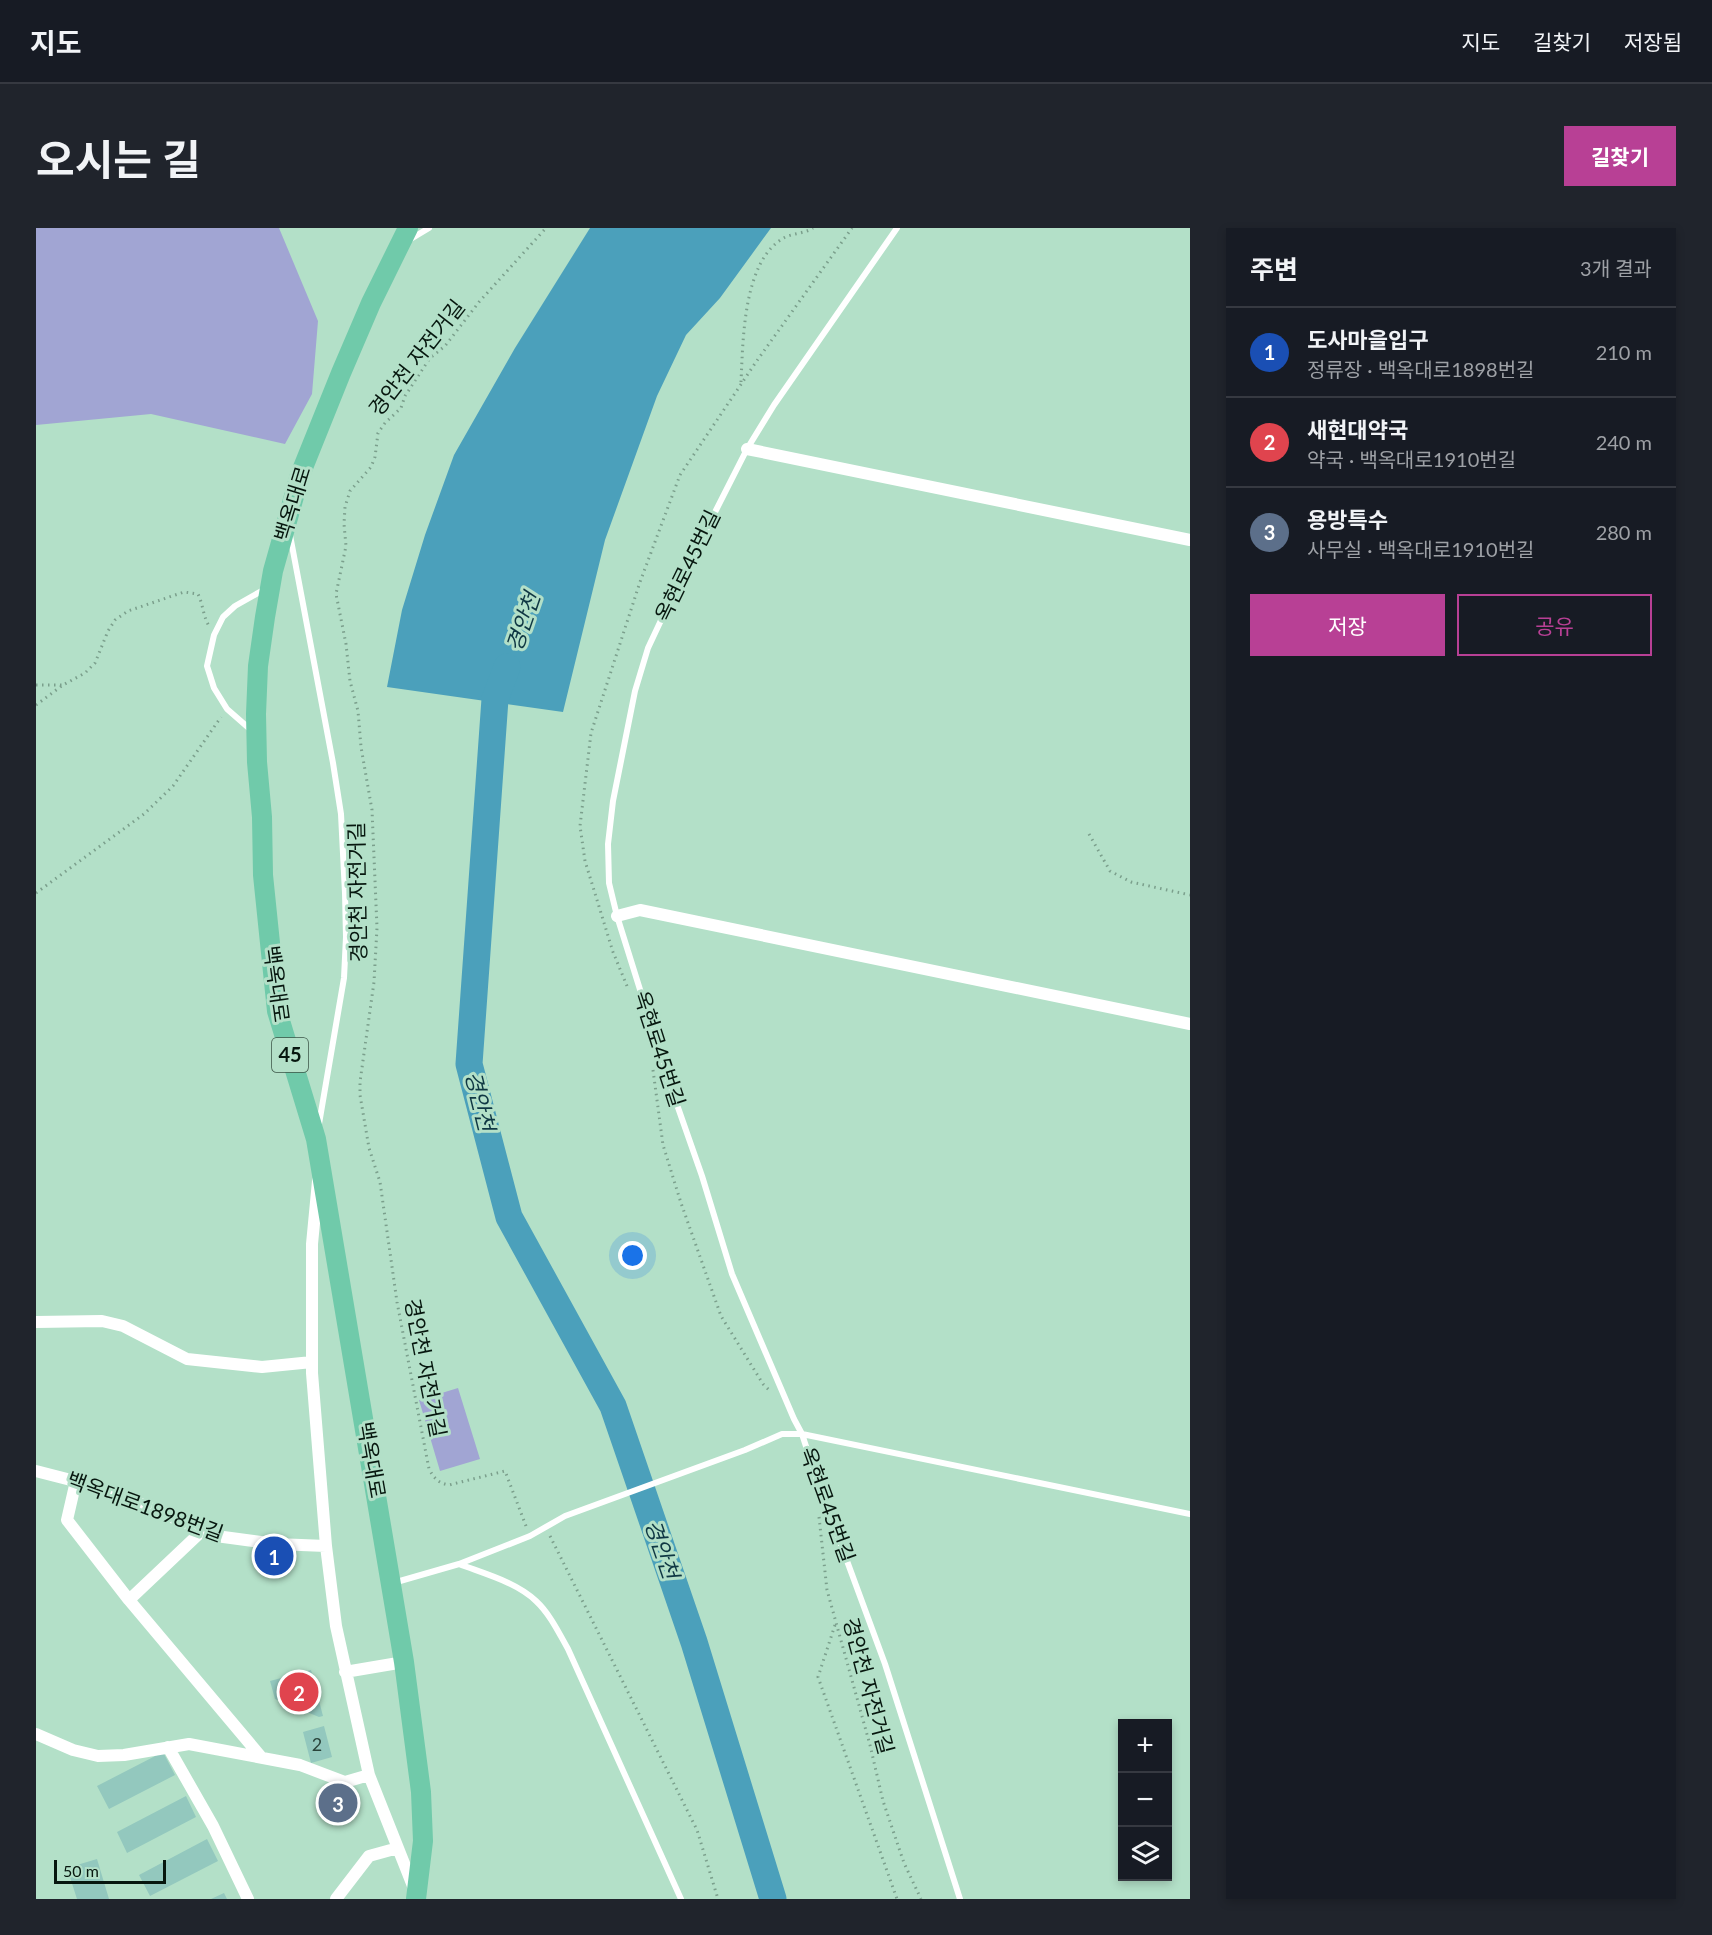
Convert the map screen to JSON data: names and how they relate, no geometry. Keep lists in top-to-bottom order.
{
  "streets": {
    "main road": ["백옥대로", "45"],
    "street": ["백옥대로1898번길"],
    "lane": ["옥현로45번길"],
    "path": ["경안천 자전거길"]
  },
  "water": ["경안천"],
  "house_numbers": ["2"],
  "scale_bar": "50 m",
  "page": {
    "header": "지도",
    "nav": ["지도", "길찾기", "저장됨"],
    "title": "오시는 길",
    "buttons": [
      "길찾기",
      ["저장", "공유"]
    ],
    "heading": ["주변", "3개 결과"],
    "list": [
      {
        "mark": "1",
        "name": "도사마을입구",
        "note": "정류장 · 백옥대로1898번길",
        "value": "210 m"
      },
      {
        "mark": "2",
        "name": "새현대약국",
        "note": "약국 · 백옥대로1910번길",
        "value": "240 m"
      },
      {
        "mark": "3",
        "name": "용방특수",
        "note": "사무실 · 백옥대로1910번길",
        "value": "280 m"
      }
    ],
    "pins": ["1", "2", "3"],
    "map_buttons": ["+", "−"],
    "scale": "50 m"
  }
}
